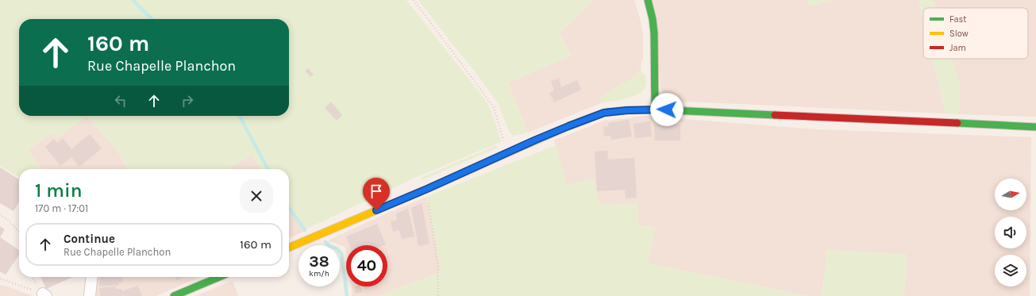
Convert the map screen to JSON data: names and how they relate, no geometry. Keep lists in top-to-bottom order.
{
  "legend": ["Fast", "Slow", "Jam"],
  "north": "right",
  "page": {
    "turn": ["160 m", "Rue Chapelle Planchon"],
    "heading": ["1 min", "170 m · 17:01"],
    "list": [
      {
        "name": "Continue",
        "note": "Rue Chapelle Planchon",
        "value": "160 m"
      }
    ],
    "speed": "38 km/h",
    "limit": "40"
  }
}
